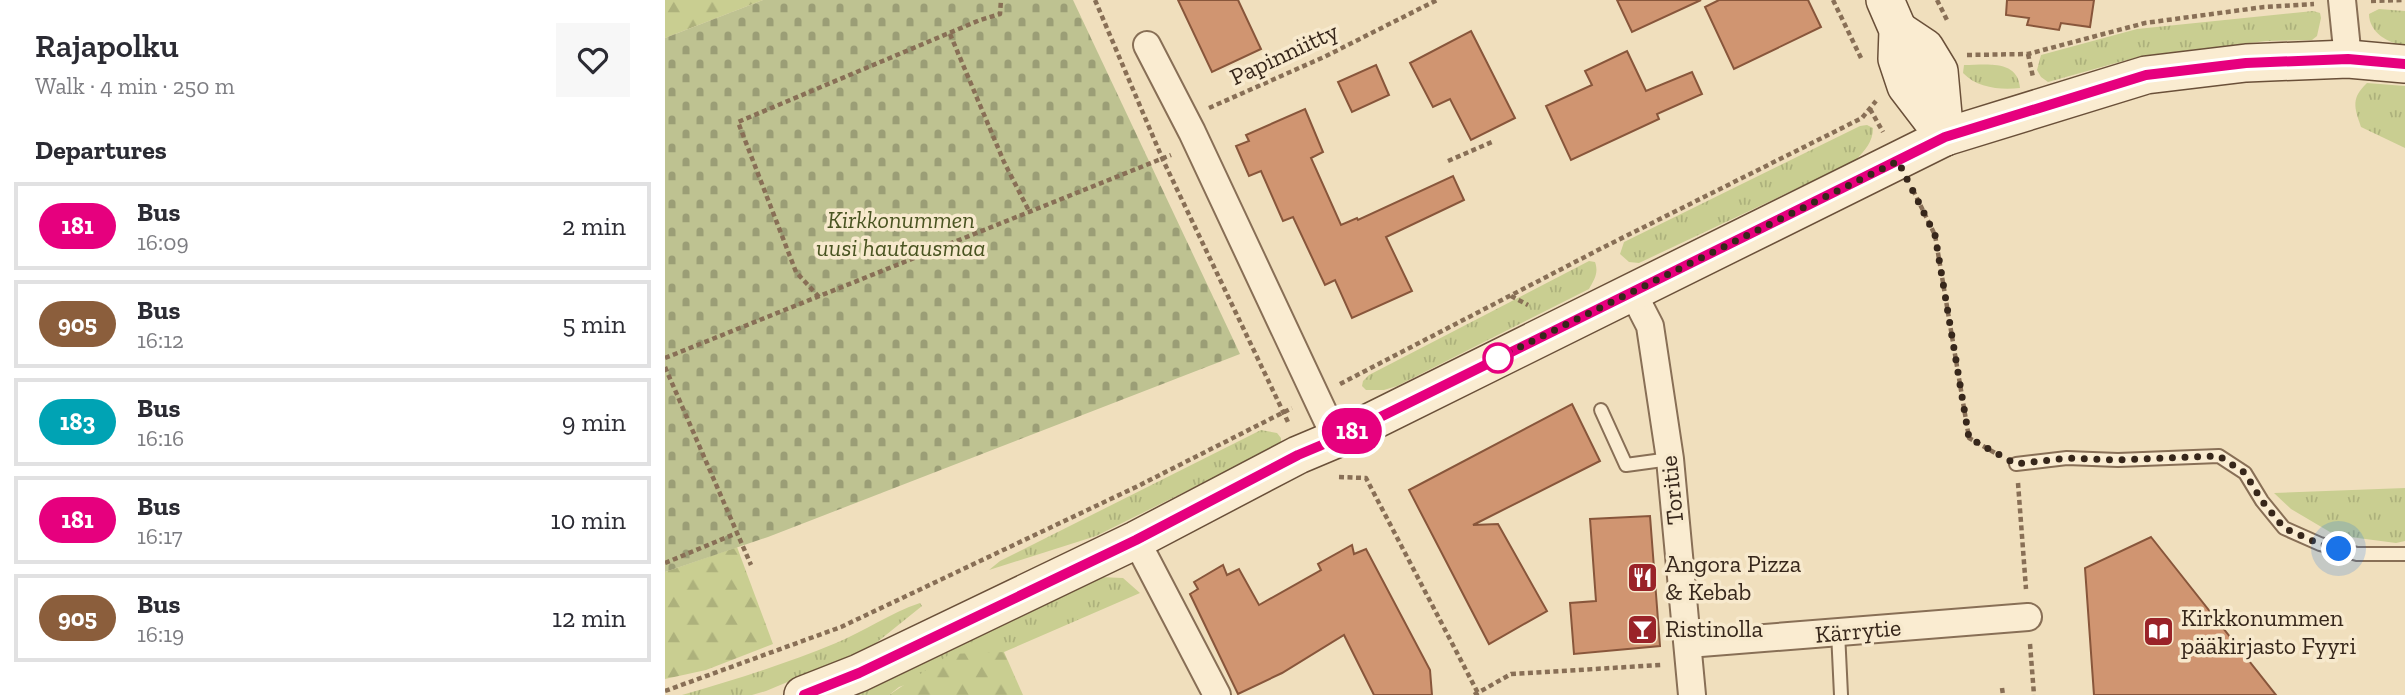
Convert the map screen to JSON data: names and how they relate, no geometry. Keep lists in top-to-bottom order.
{
  "streets": {
    "street": ["Toritie", "Kärrytie"],
    "path": ["Papinniitty"]
  },
  "crossings": [
    ["Toritie", "Kärrytie"]
  ],
  "parks": ["Kirkkonummen uusi hautausmaa"],
  "places": {
    "restaurant": ["Angora Pizza & Kebab"],
    "bar": ["Ristinolla"],
    "library": ["Kirkkonummen pääkirjasto Fyyri"]
  },
  "lines": ["bus line 181"],
  "page": {
    "heading": [
      ["Rajapolku", "Walk · 4 min · 250 m"],
      "Departures"
    ],
    "on_map": "181",
    "list": [
      {
        "mark": "181",
        "name": "Bus",
        "note": "16:09",
        "value": "2 min"
      },
      {
        "mark": "905",
        "name": "Bus",
        "note": "16:12",
        "value": "5 min"
      },
      {
        "mark": "183",
        "name": "Bus",
        "note": "16:16",
        "value": "9 min"
      },
      {
        "mark": "181",
        "name": "Bus",
        "note": "16:17",
        "value": "10 min"
      },
      {
        "mark": "905",
        "name": "Bus",
        "note": "16:19",
        "value": "12 min"
      }
    ]
  }
}
